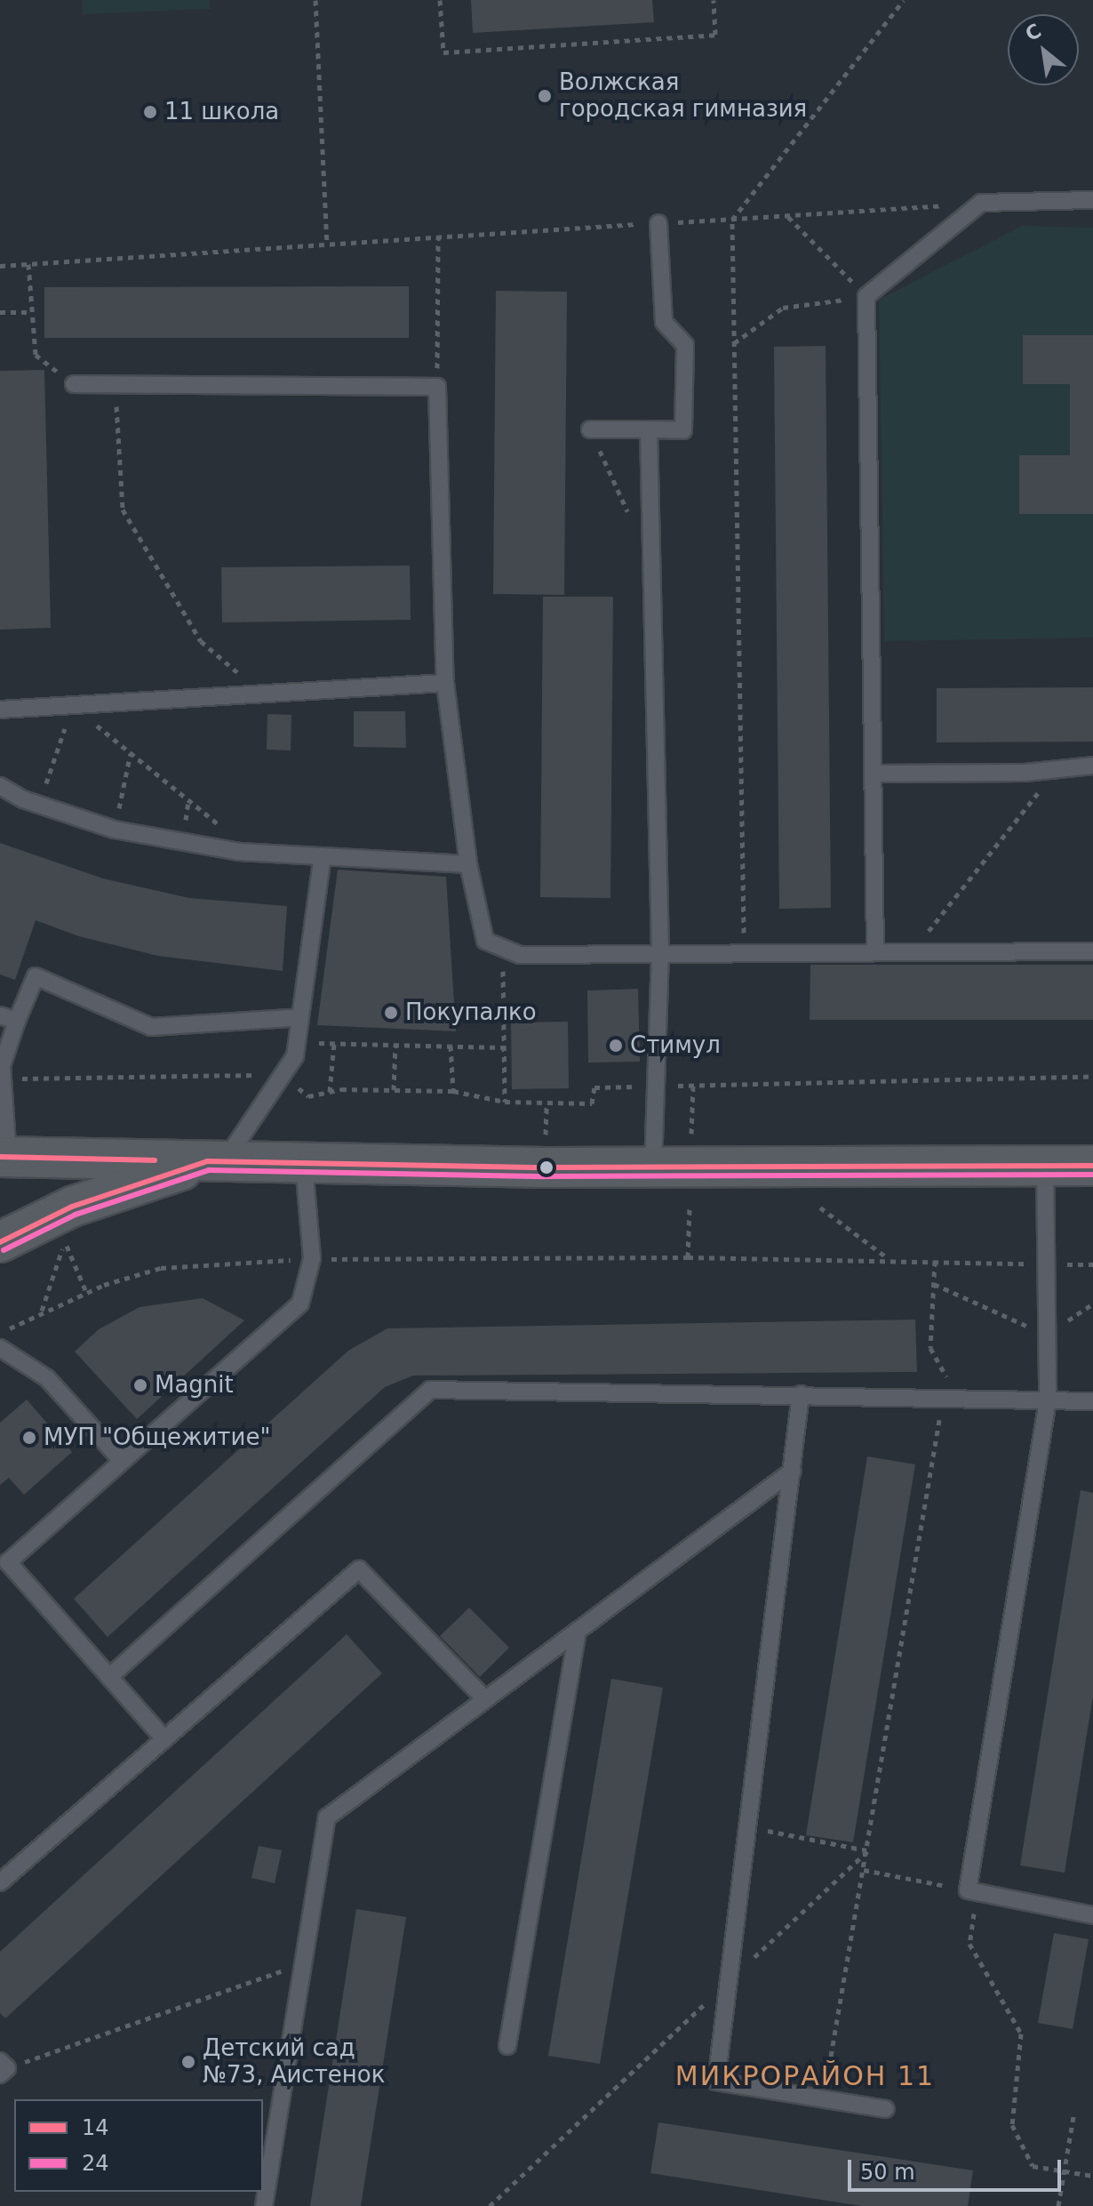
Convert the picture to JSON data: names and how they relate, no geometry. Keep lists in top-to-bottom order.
{
  "districts": ["МИКРОРАЙОН 11"],
  "places": [
    "Волжская городская гимназия",
    "11 школа",
    "Покупалко",
    "Стимул",
    "Magnit",
    "МУП \"Общежитие\"",
    "Детский сад №73, Аистенок"
  ],
  "lines": ["transit line 14", "transit line 24"],
  "legend": ["14", "24"],
  "scale_bar": "50 m",
  "north": "top left"
}
